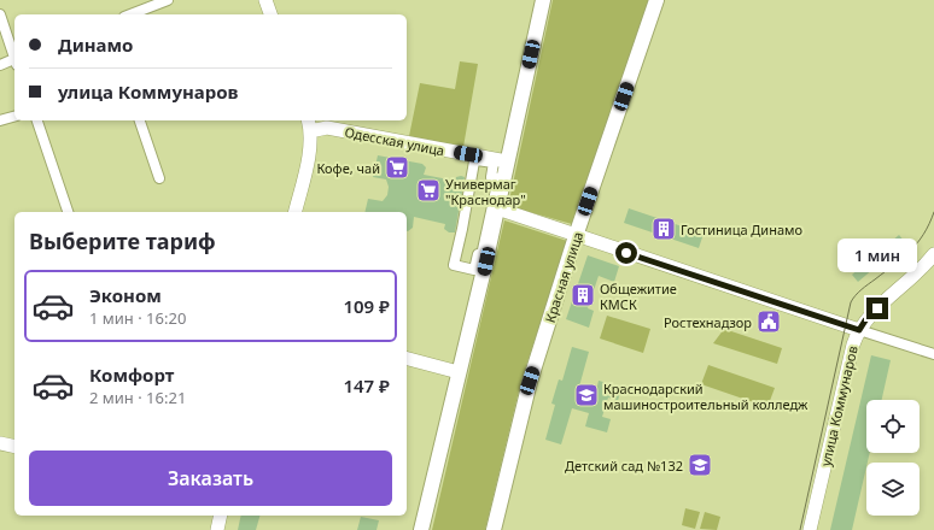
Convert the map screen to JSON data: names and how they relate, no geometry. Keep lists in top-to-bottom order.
{
  "streets": {
    "main road": ["Красная улица"],
    "street": ["Одесская улица", "улица Коммунаров"]
  },
  "places": {
    "supermarket": ["Кофе, чай", "Универмаг \"Краснодар\""],
    "building": ["Гостиница Динамо", "Общежитие КМСК"],
    "public building": ["Ростехнадзор"],
    "school or university": ["Краснодарский машиностроительный колледж", "Детский сад №132"]
  },
  "page": {
    "banner": ["Динамо", "улица Коммунаров"],
    "heading": "Выберите тариф",
    "bubble": "1 мин",
    "list": [
      {
        "name": "Эконом",
        "note": "1 мин · 16:20",
        "value": "109 ₽"
      },
      {
        "name": "Комфорт",
        "note": "2 мин · 16:21",
        "value": "147 ₽"
      }
    ],
    "buttons": "Заказать"
  }
}
